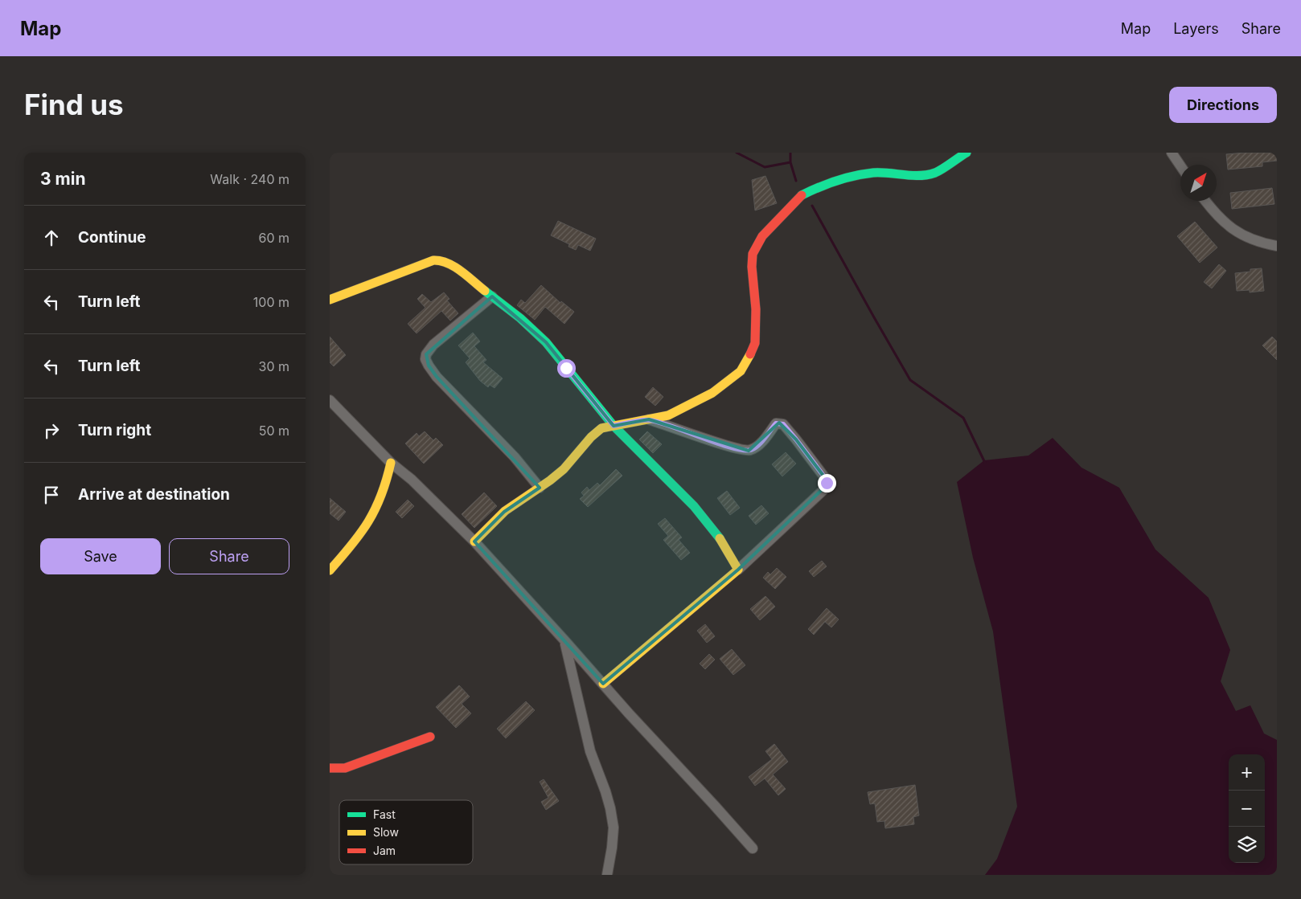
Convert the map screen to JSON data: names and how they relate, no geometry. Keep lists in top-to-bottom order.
{
  "legend": ["Fast", "Slow", "Jam"],
  "north": "top right",
  "page": {
    "header": "Map",
    "nav": ["Map", "Layers", "Share"],
    "buttons": [
      "Directions",
      ["Save", "Share"]
    ],
    "title": "Find us",
    "heading": ["3 min", "Walk · 240 m"],
    "list": [
      ["Continue", "60 m"],
      ["Turn left", "100 m"],
      ["Turn left", "30 m"],
      ["Turn right", "50 m"],
      "Arrive at destination"
    ],
    "map_buttons": ["+", "−"]
  }
}
